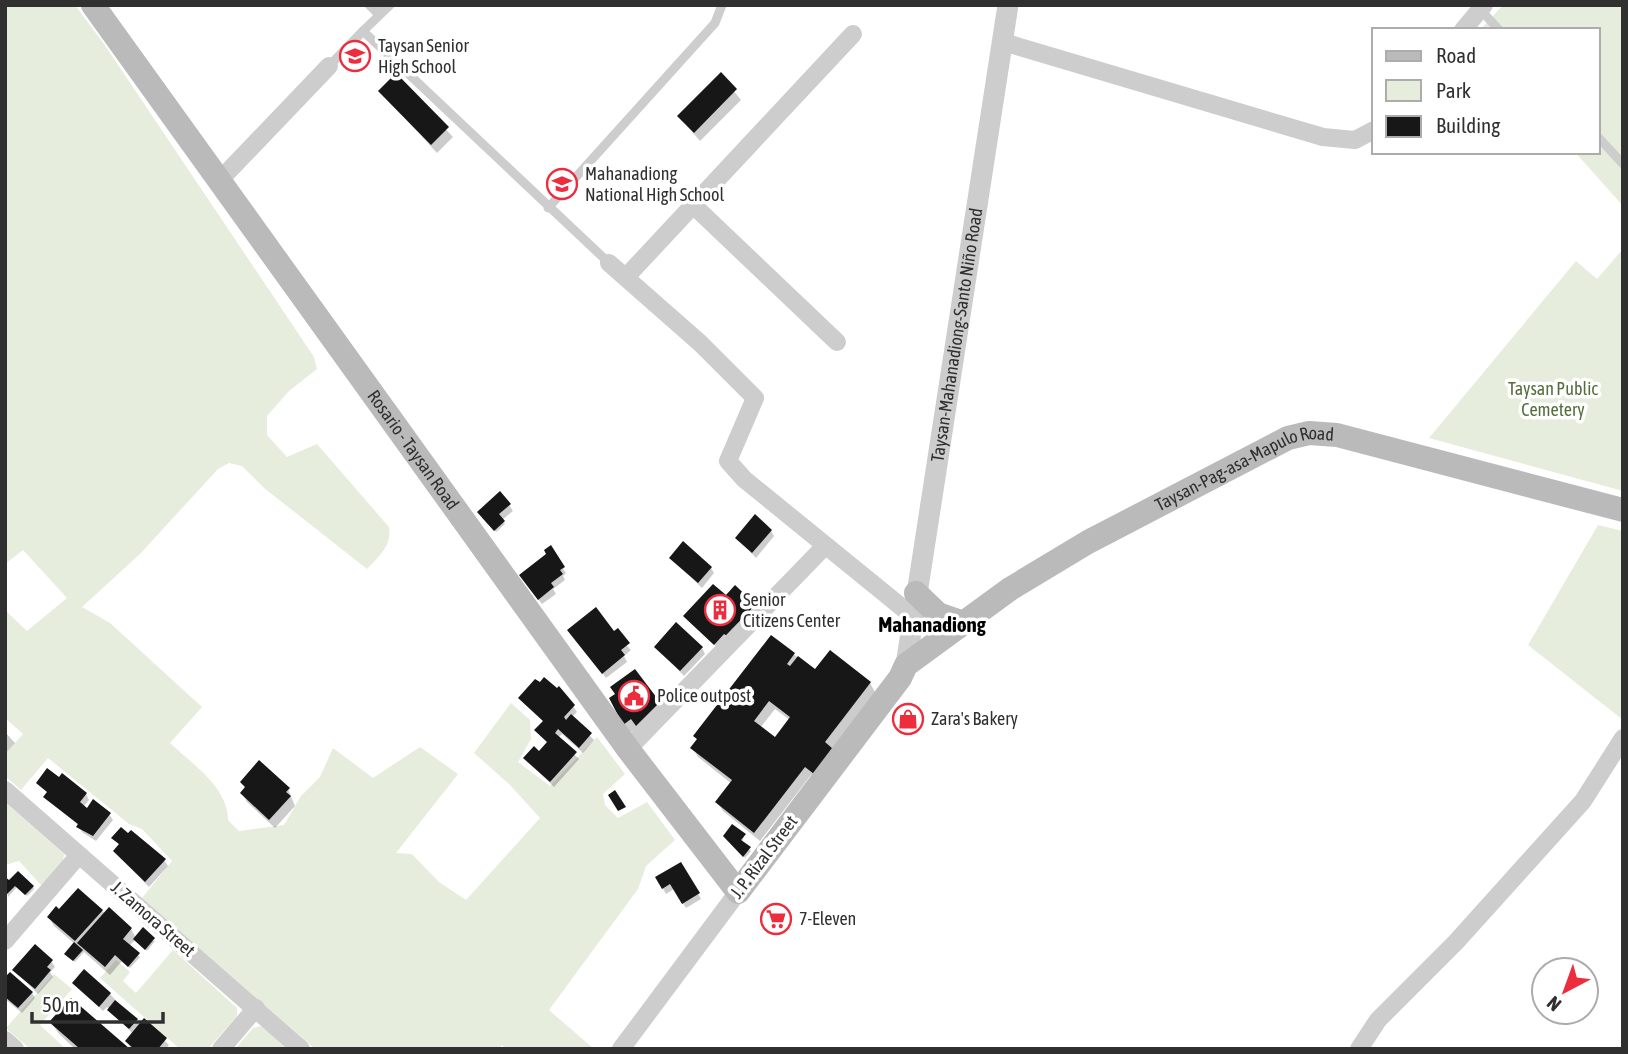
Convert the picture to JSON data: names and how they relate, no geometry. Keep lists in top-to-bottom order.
{
  "streets": {
    "main road": ["Rosario - Taysan Road", "Taysan-Pag-asa-Mapulo Road", "J. P. Rizal Street"],
    "street": ["Taysan-Mahanadiong-Santo Niño Road", "J. Zamora Street"]
  },
  "crossings": [
    ["Taysan-Mahanadiong-Santo Niño Road", "Taysan-Pag-asa-Mapulo Road"],
    ["Taysan-Mahanadiong-Santo Niño Road", "J. P. Rizal Street"],
    ["Rosario - Taysan Road", "J. P. Rizal Street"],
    ["Taysan-Pag-asa-Mapulo Road", "J. P. Rizal Street"]
  ],
  "districts": ["Mahanadiong"],
  "parks": ["Taysan Public Cemetery"],
  "places": {
    "school or university": ["Taysan Senior High School", "Mahanadiong National High School"],
    "building": ["Senior Citizens Center"],
    "public building": ["Police outpost"],
    "shop": ["Zara's Bakery"],
    "supermarket": ["7-Eleven"]
  },
  "legend": ["Road", "Park", "Building"],
  "scale_bar": "50 m",
  "north": "bottom left"
}
